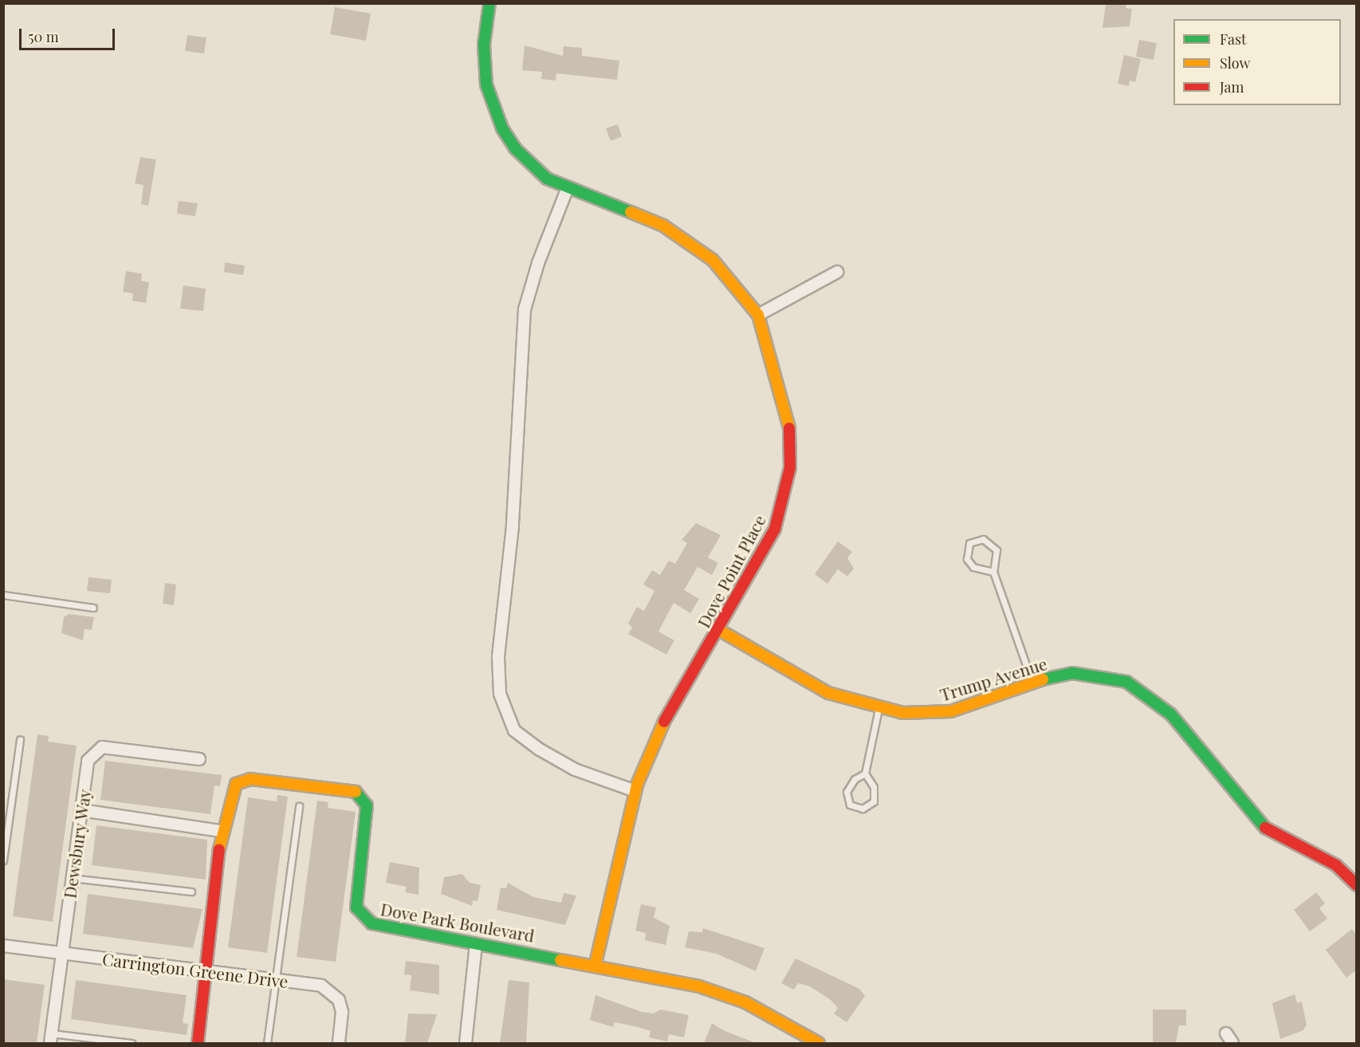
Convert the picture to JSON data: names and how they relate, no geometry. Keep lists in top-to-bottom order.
{
  "streets": {
    "street": [
      "Dove Point Place",
      "Trump Avenue",
      "Dewsbury Way",
      "Dove Park Boulevard",
      "Carrington Greene Drive"
    ]
  },
  "crossings": [
    ["Dove Point Place", "Trump Avenue"],
    ["Dove Point Place", "Dove Park Boulevard"],
    ["Dewsbury Way", "Carrington Greene Drive"],
    ["Dove Park Boulevard", "Carrington Greene Drive"]
  ],
  "legend": ["Fast", "Slow", "Jam"],
  "scale_bar": "50 m"
}
